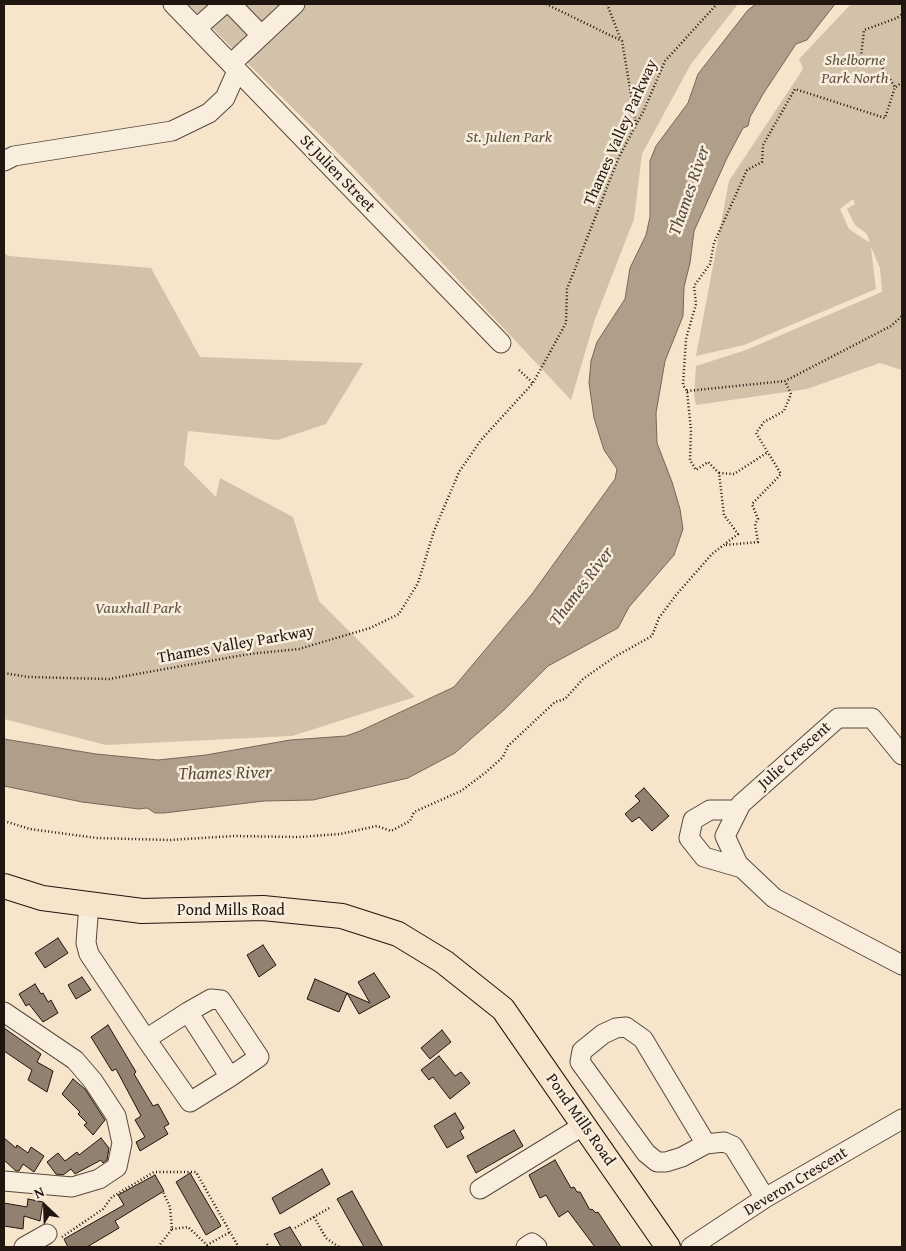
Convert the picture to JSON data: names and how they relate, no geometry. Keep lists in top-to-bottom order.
{
  "streets": {
    "main road": ["Pond Mills Road"],
    "street": ["St Julien Street", "Julie Crescent", "Deveron Crescent"],
    "path": ["Thames Valley Parkway"]
  },
  "water": ["Thames River"],
  "parks": ["Shelborne Park North", "St. Julien Park", "Vauxhall Park"],
  "north": "top left"
}
